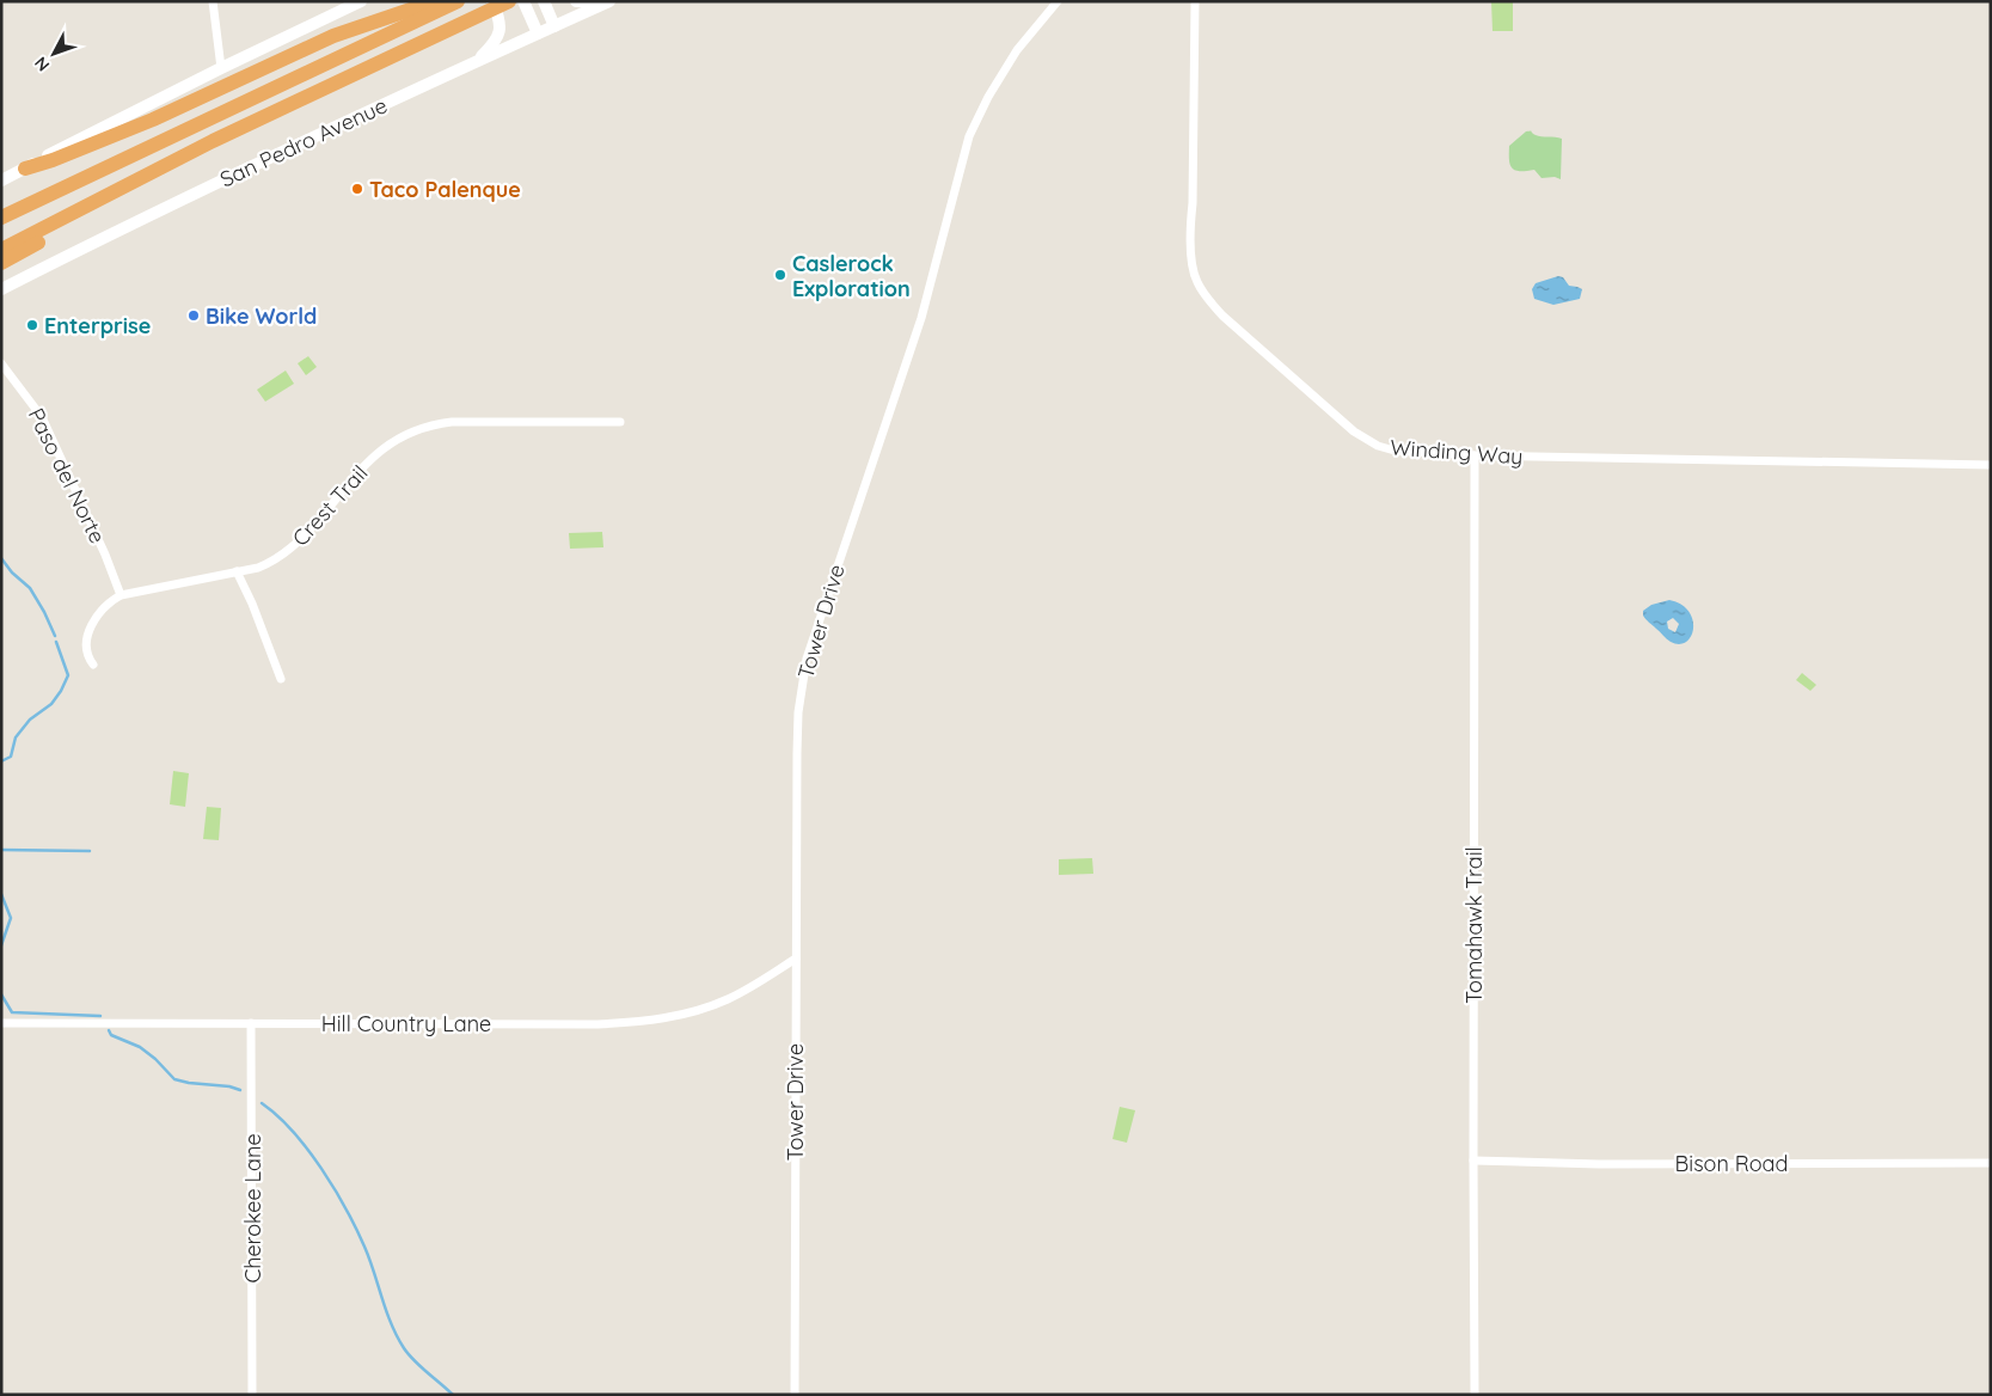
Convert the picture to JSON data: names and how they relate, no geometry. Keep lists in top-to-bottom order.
{
  "streets": {
    "main road": ["San Pedro Avenue"],
    "street": [
      "Winding Way",
      "Paso del Norte",
      "Crest Trail",
      "Tower Drive",
      "Tomahawk Trail",
      "Hill Country Lane",
      "Bison Road",
      "Cherokee Lane"
    ]
  },
  "crossings": [
    ["Winding Way", "Tomahawk Trail"],
    ["Paso del Norte", "Crest Trail"],
    ["Tower Drive", "Hill Country Lane"],
    ["Tomahawk Trail", "Bison Road"],
    ["Hill Country Lane", "Cherokee Lane"]
  ],
  "places": [
    "Taco Palenque",
    "Caslerock Exploration",
    "Bike World",
    "Enterprise"
  ],
  "north": "bottom left"
}
